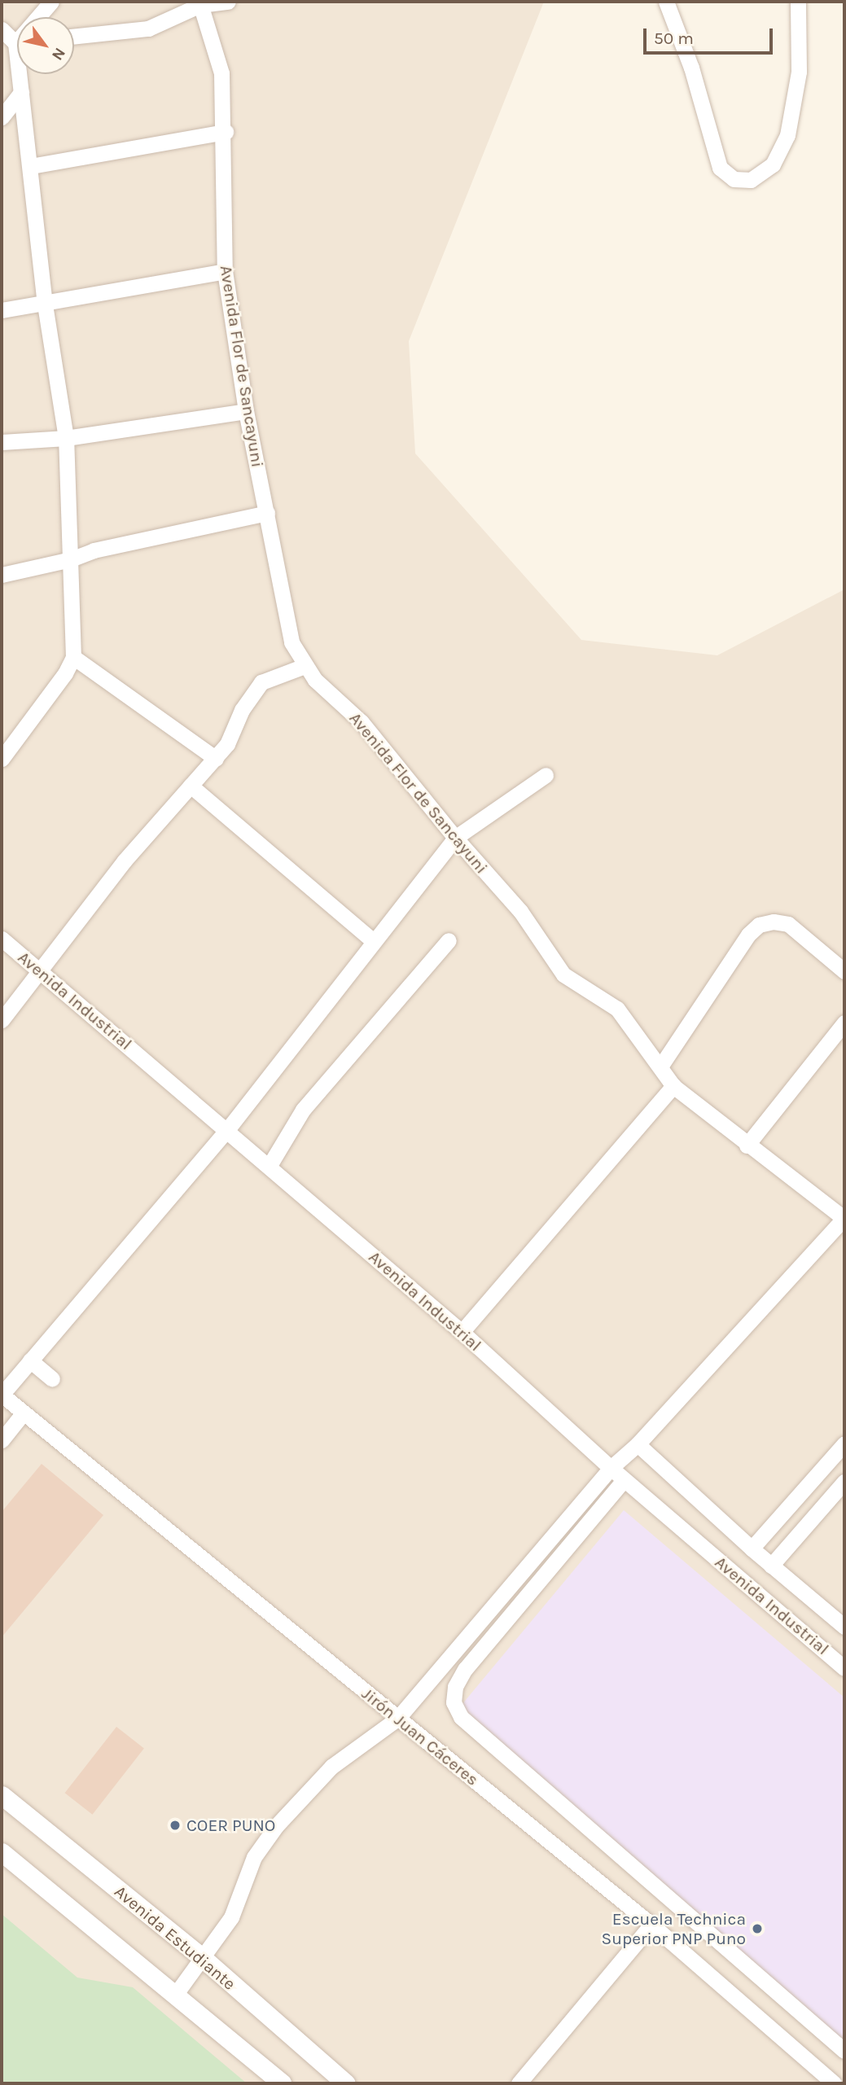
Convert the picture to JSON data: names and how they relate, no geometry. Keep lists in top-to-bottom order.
{
  "streets": {
    "street": [
      "Avenida Flor de Sancayuni",
      "Avenida Industrial",
      "Jirón Juan Cáceres",
      "Avenida Estudiante"
    ]
  },
  "places": ["COER PUNO", "Escuela Technica Superior PNP Puno"],
  "scale_bar": "50 m",
  "north": "bottom right"
}
